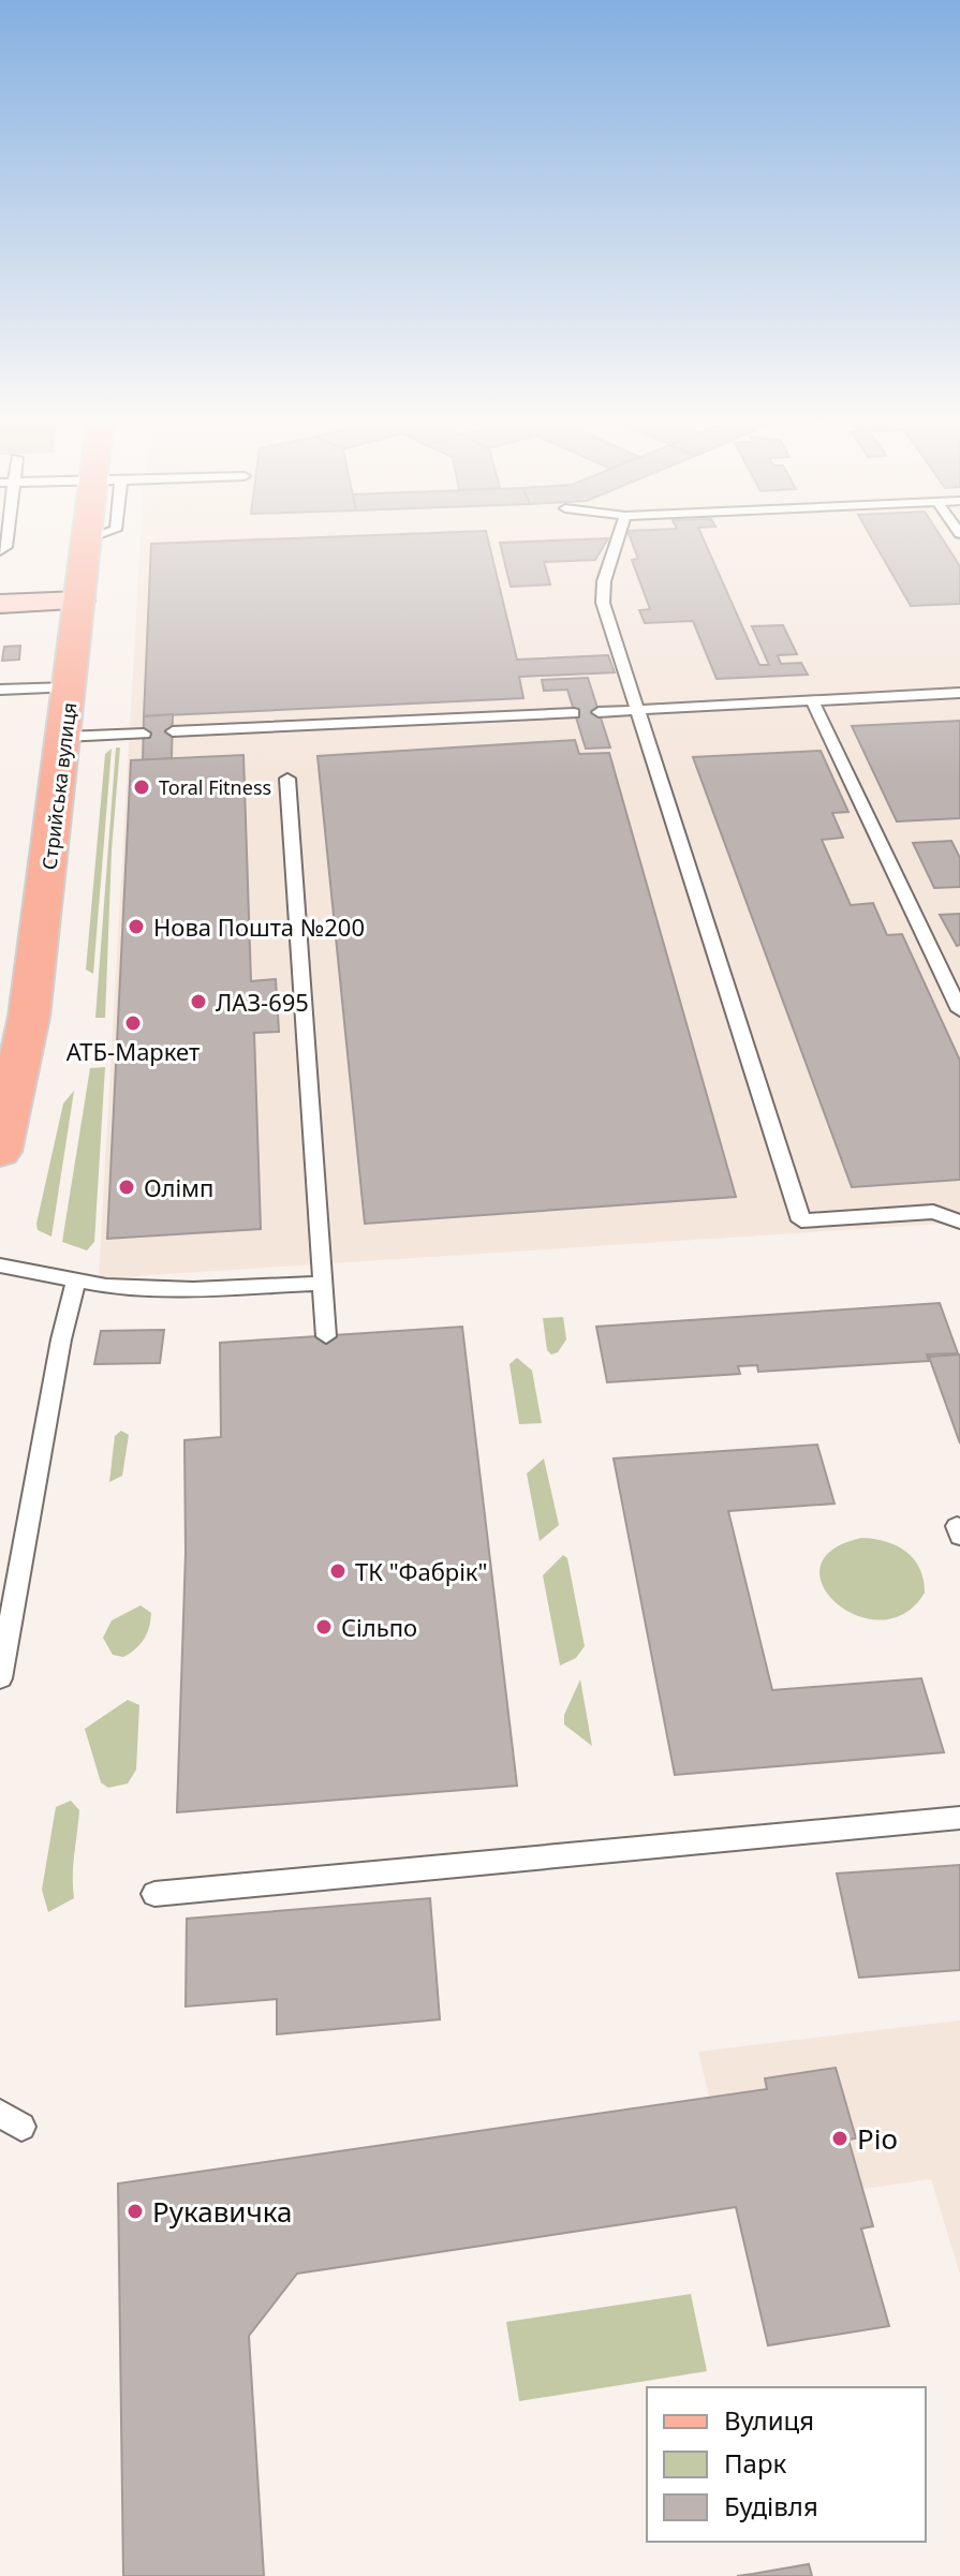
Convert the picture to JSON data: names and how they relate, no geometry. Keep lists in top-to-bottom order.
{
  "streets": {
    "main road": ["Стрийська вулиця"]
  },
  "places": [
    "Toral Fitness",
    "Нова Пошта №200",
    "ЛАЗ-695",
    "АТБ-Маркет",
    "Олімп",
    "ТК \"Фабрік\"",
    "Сільпо",
    "Ріо",
    "Рукавичка"
  ],
  "legend": ["Вулиця", "Парк", "Будівля"]
}
